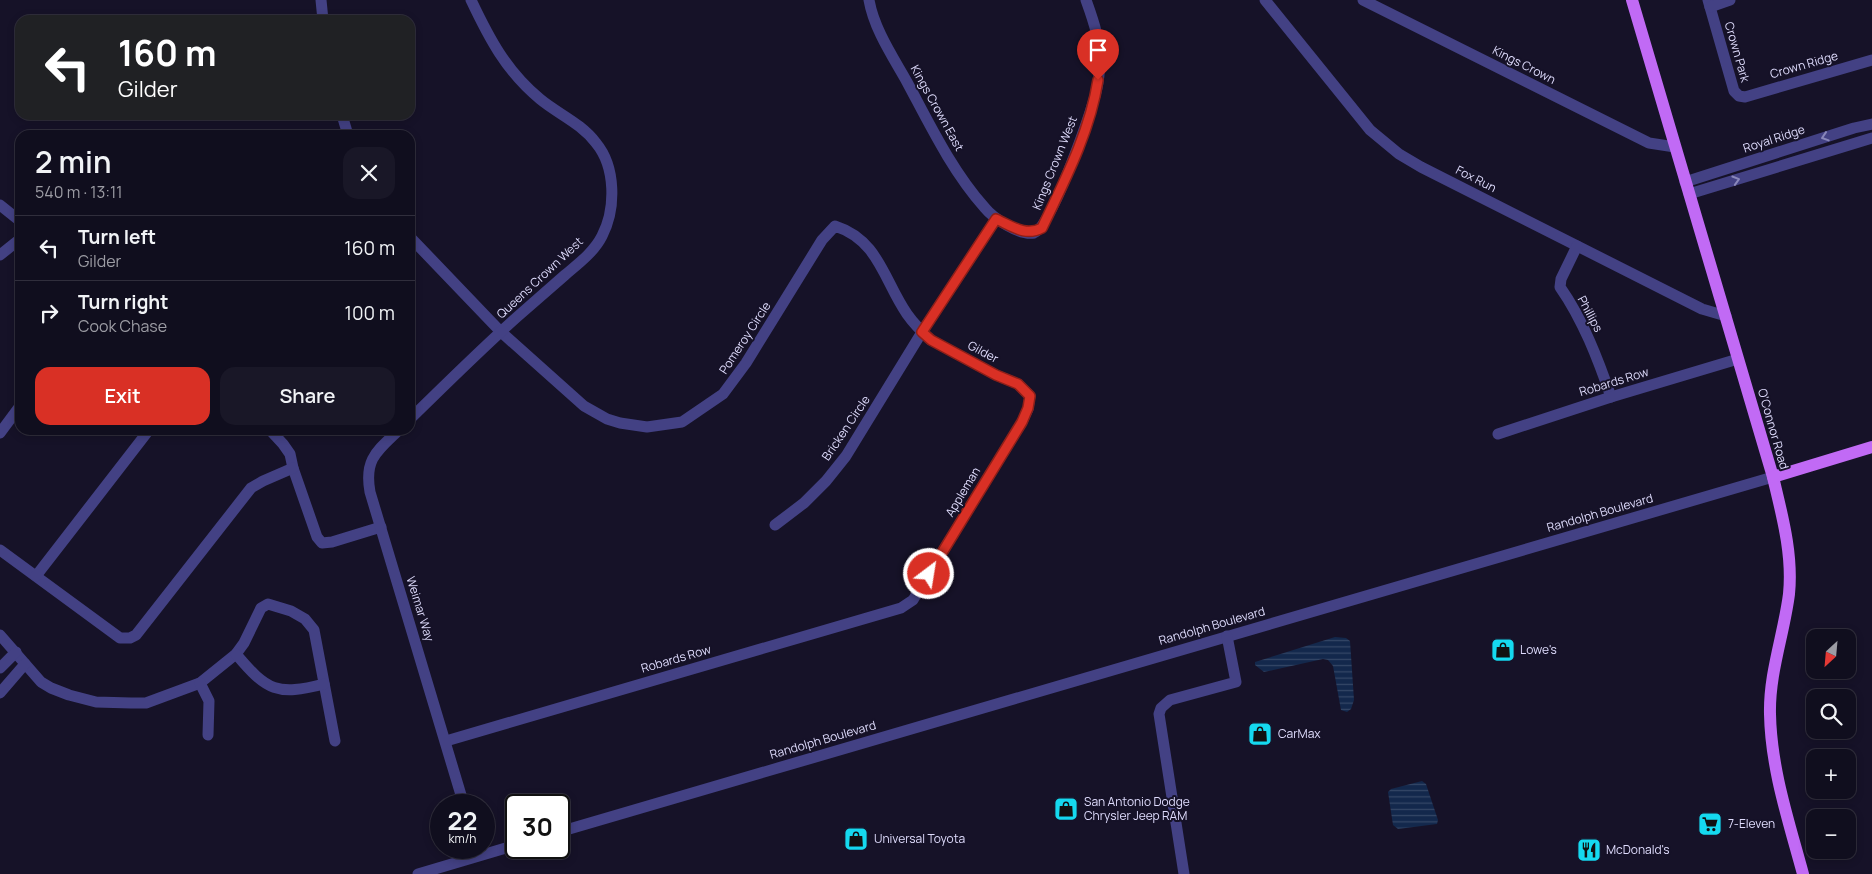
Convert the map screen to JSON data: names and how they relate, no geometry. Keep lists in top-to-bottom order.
{
  "streets": {
    "main road": ["O'Connor Road", "Randolph Boulevard"],
    "street": [
      "Crown Park",
      "Kings Crown",
      "Crown Ridge",
      "Kings Crown East",
      "Royal Ridge",
      "Kings Crown West",
      "Fox Run",
      "Queens Crown West",
      "Phillips",
      "Pomeroy Circle",
      "Gilder",
      "Robards Row",
      "Bricken Circle",
      "Appleman",
      "Weimar Way"
    ]
  },
  "crossings": [
    ["Crown Park", "Crown Ridge"],
    ["Kings Crown", "O'Connor Road"],
    ["Kings Crown East", "Kings Crown West"],
    ["Kings Crown East", "Bricken Circle"],
    ["Royal Ridge", "O'Connor Road"],
    ["Kings Crown West", "Bricken Circle"],
    ["Fox Run", "Phillips"],
    ["Fox Run", "O'Connor Road"],
    ["Queens Crown West", "Pomeroy Circle"],
    ["Phillips", "Robards Row"],
    ["Pomeroy Circle", "Gilder"],
    ["Gilder", "Bricken Circle"],
    ["Gilder", "Appleman"],
    ["Robards Row", "O'Connor Road"],
    ["Robards Row", "Appleman"],
    ["Robards Row", "Weimar Way"],
    ["O'Connor Road", "Randolph Boulevard"]
  ],
  "places": {
    "shop": [
      "Lowe's",
      "CarMax",
      "San Antonio Dodge Chrysler Jeep RAM",
      "Universal Toyota"
    ],
    "supermarket": ["7-Eleven"],
    "restaurant": ["McDonald's"]
  },
  "north": "bottom left",
  "page": {
    "turn": ["160 m", "Gilder"],
    "heading": ["2 min", "540 m · 13:11"],
    "list": [
      {
        "name": "Turn left",
        "note": "Gilder",
        "value": "160 m"
      },
      {
        "name": "Turn right",
        "note": "Cook Chase",
        "value": "100 m"
      }
    ],
    "buttons": ["Exit", "Share"],
    "map_buttons": ["+", "−"],
    "speed": "22 km/h",
    "limit": "30"
  }
}
